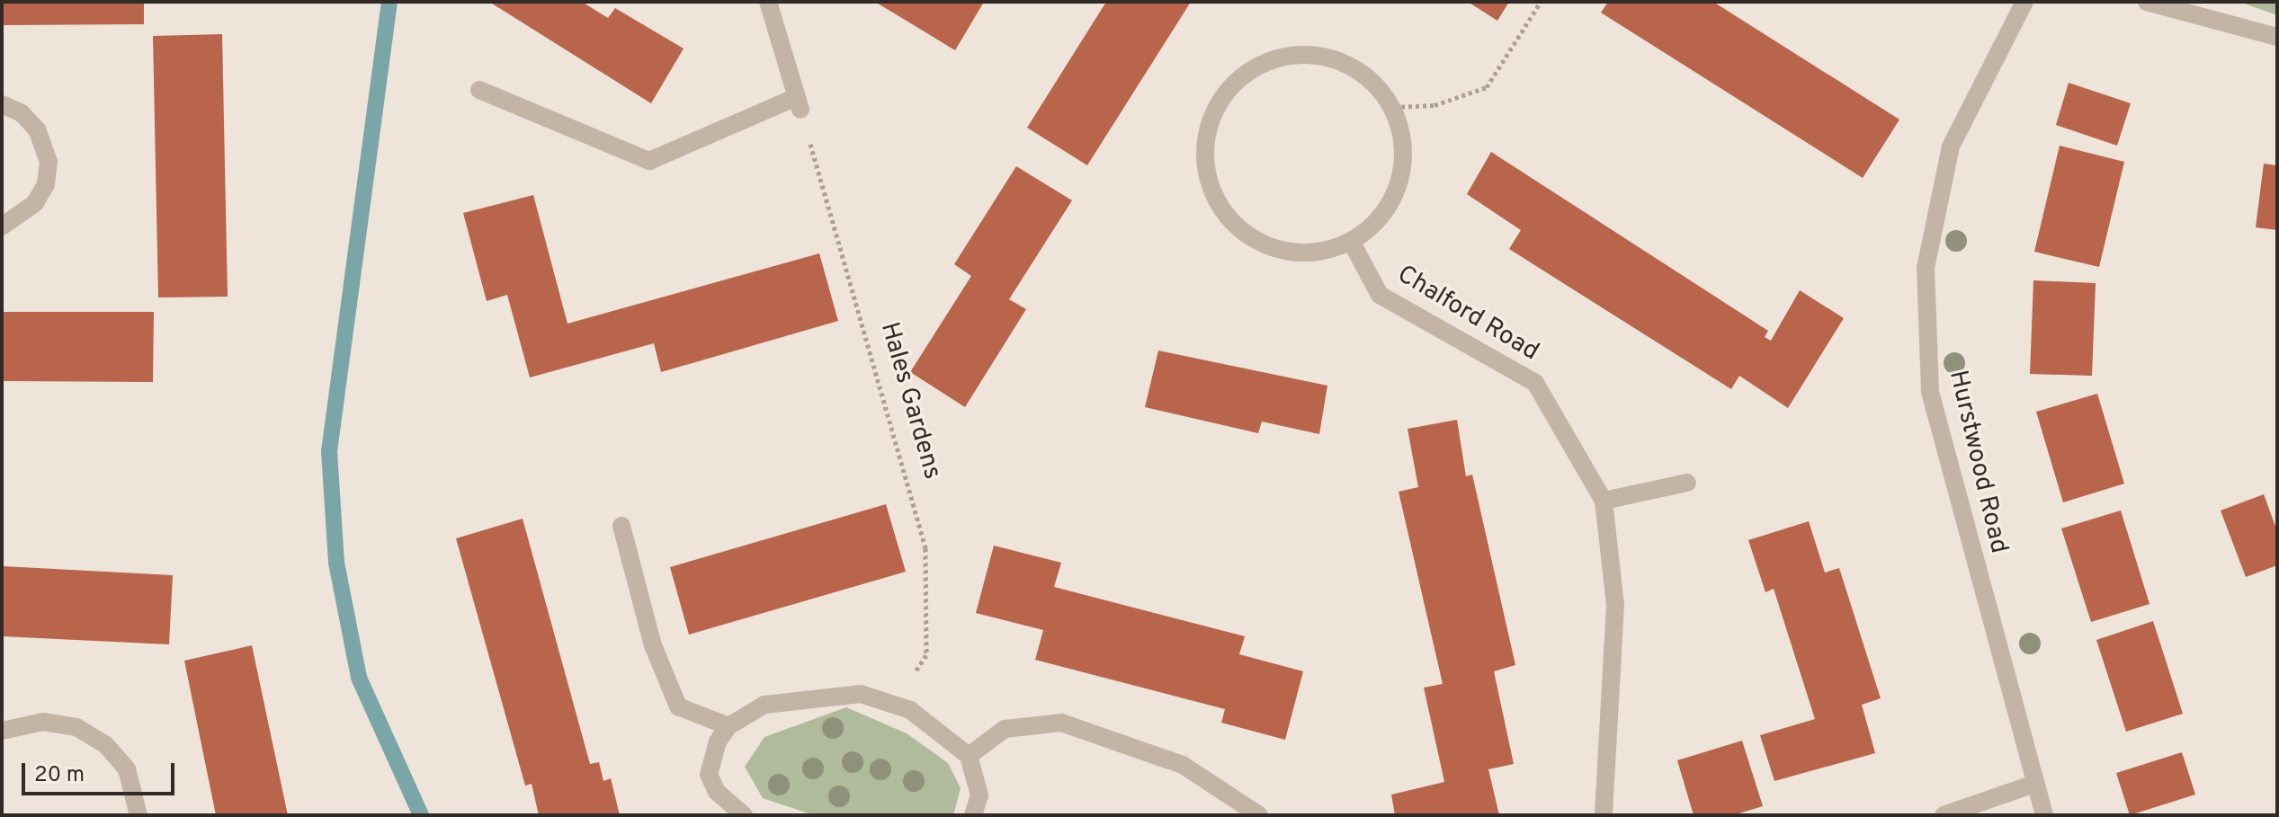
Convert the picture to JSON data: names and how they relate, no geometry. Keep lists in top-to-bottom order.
{
  "streets": {
    "street": ["Chalford Road", "Hurstwood Road"],
    "path": ["Hales Gardens"]
  },
  "scale_bar": "20 m"
}
